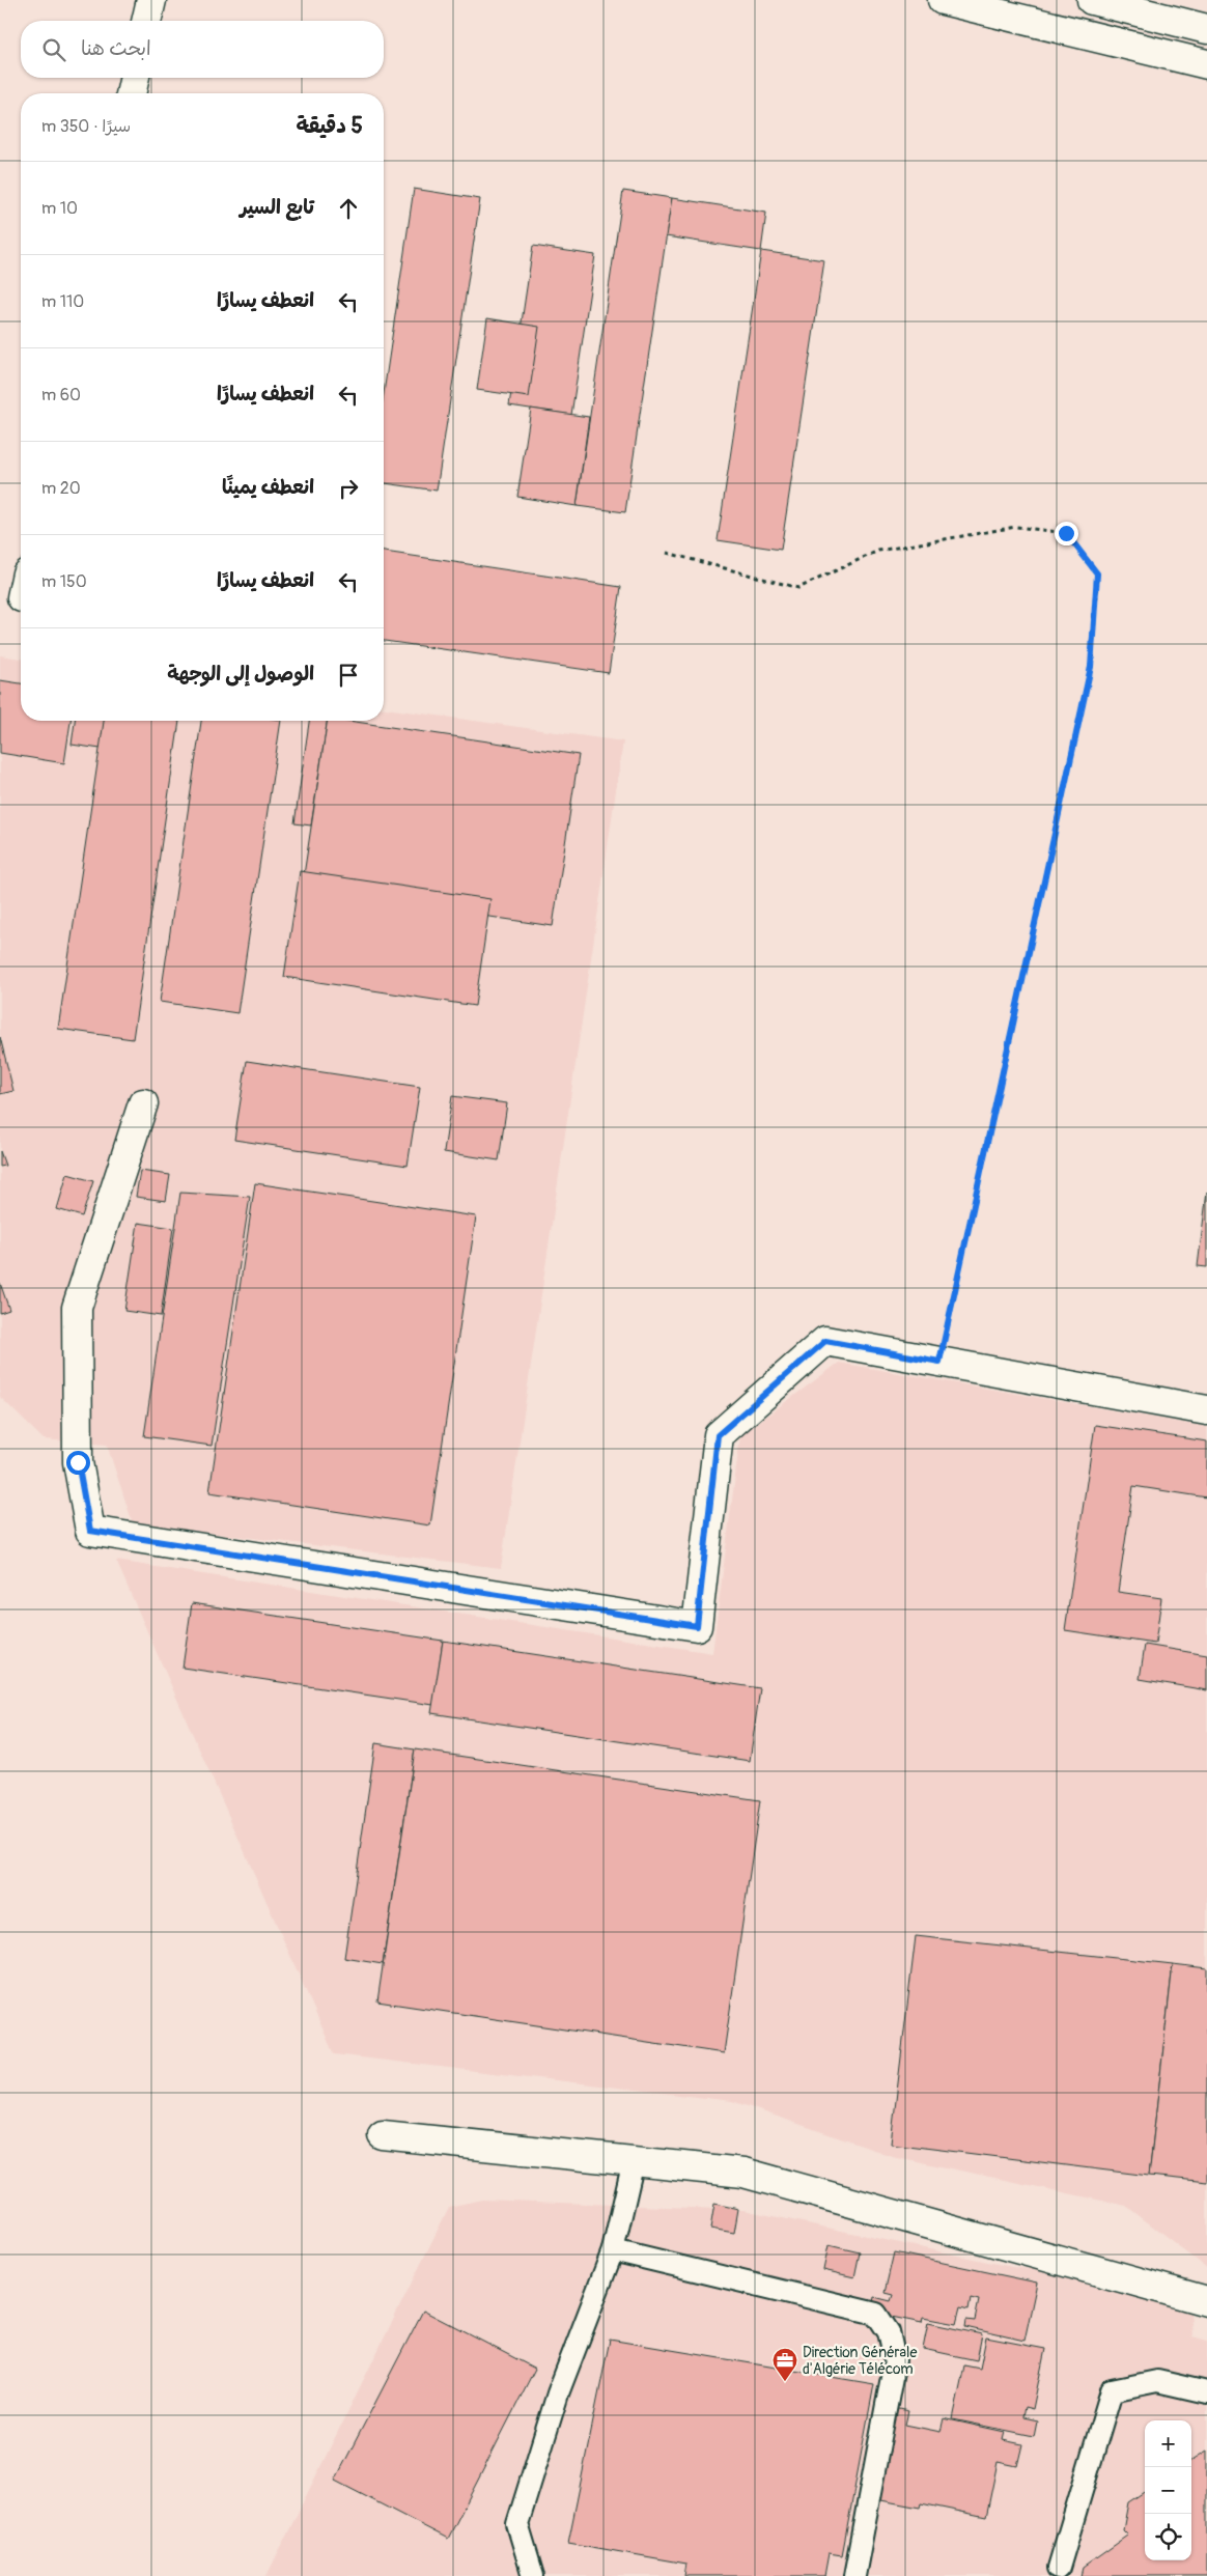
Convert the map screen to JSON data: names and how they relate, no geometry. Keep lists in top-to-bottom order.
{
  "places": {
    "office": ["Direction Générale d'Algérie Télécom"]
  },
  "page": {
    "search": "ابحث هنا",
    "heading": ["5 دقيقة", "سيرًا · 350 m"],
    "list": [
      ["تابع السير", "10 m"],
      ["انعطف يسارًا", "110 m"],
      ["انعطف يسارًا", "60 m"],
      ["انعطف يمينًا", "20 m"],
      ["انعطف يسارًا", "150 m"],
      "الوصول إلى الوجهة"
    ],
    "map_buttons": ["+", "−"]
  }
}
